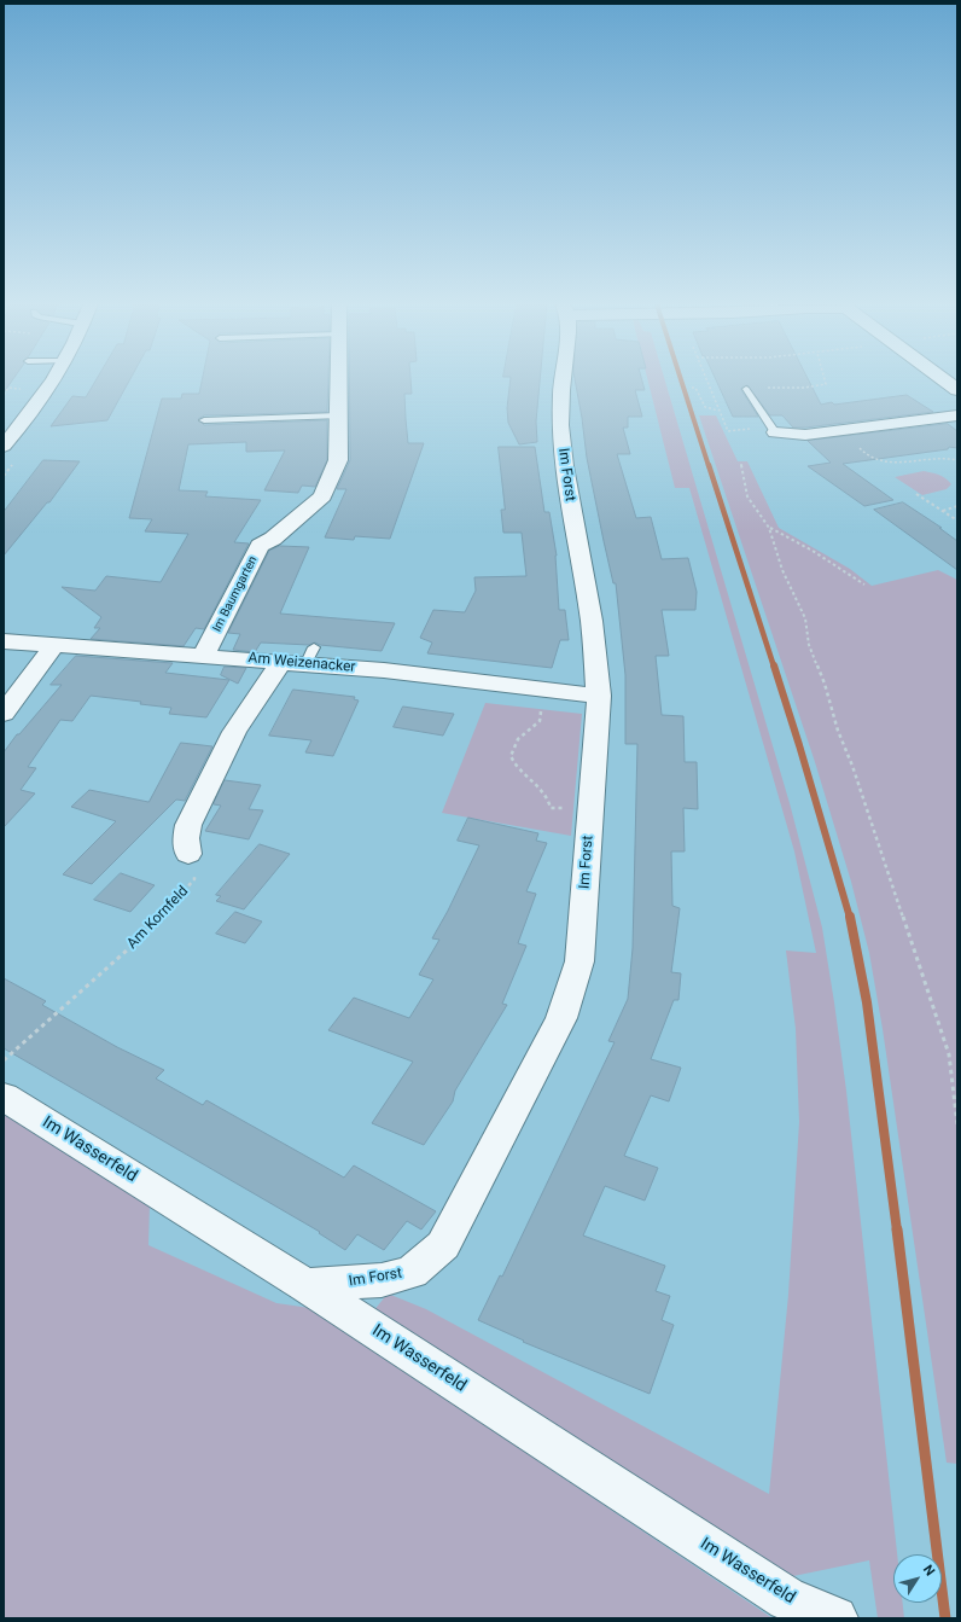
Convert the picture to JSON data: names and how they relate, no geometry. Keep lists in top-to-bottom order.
{
  "streets": {
    "street": [
      "Im Forst",
      "Im Baumgarten",
      "Am Weizenacker",
      "Im Wasserfeld"
    ],
    "path": ["Am Kornfeld"]
  },
  "crossings": [
    ["Im Forst", "Am Weizenacker"],
    ["Im Forst", "Im Wasserfeld"],
    ["Im Baumgarten", "Am Weizenacker"]
  ],
  "north": "top right"
}
